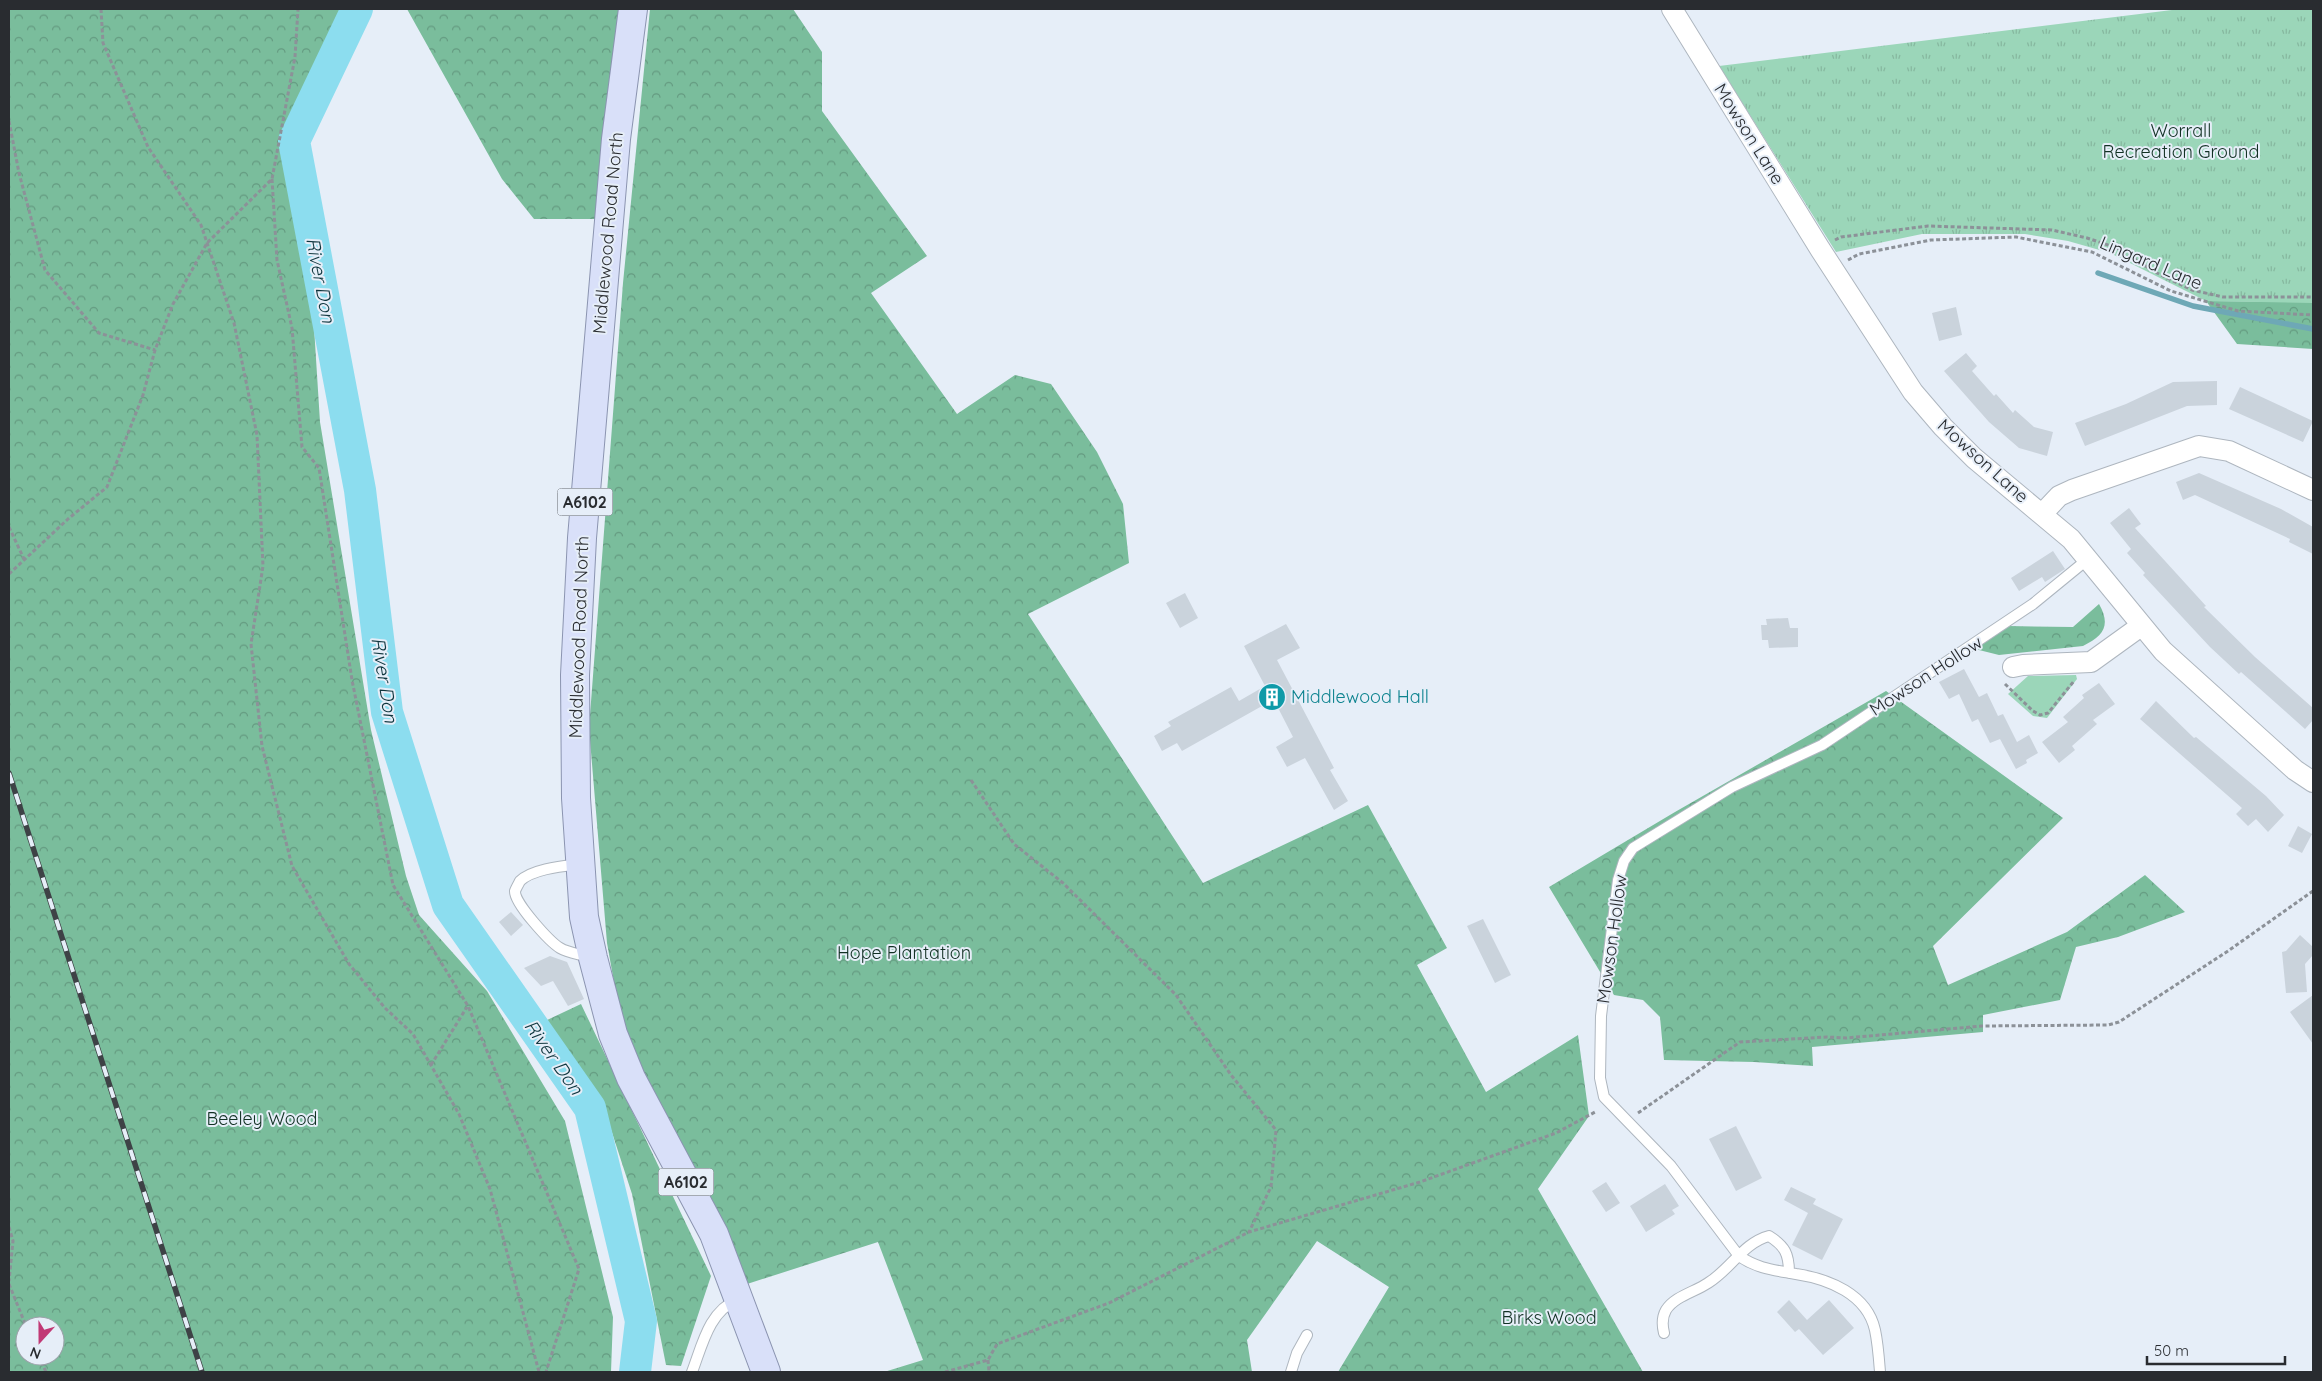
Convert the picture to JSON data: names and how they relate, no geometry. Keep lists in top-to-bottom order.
{
  "streets": {
    "main road": ["Middlewood Road North", "A6102"],
    "street": ["Mowson Lane"],
    "lane": ["Mowson Hollow"],
    "path": ["Lingard Lane"]
  },
  "crossings": [
    ["Mowson Lane", "Lingard Lane"],
    ["Mowson Lane", "Mowson Hollow"],
    ["Middlewood Road North", "A6102"]
  ],
  "water": ["River Don"],
  "parks": [
    "Worrall Recreation Ground",
    "Hope Plantation",
    "Beeley Wood",
    "Birks Wood"
  ],
  "places": {
    "building": ["Middlewood Hall"]
  },
  "scale_bar": "50 m",
  "north": "bottom"
}
